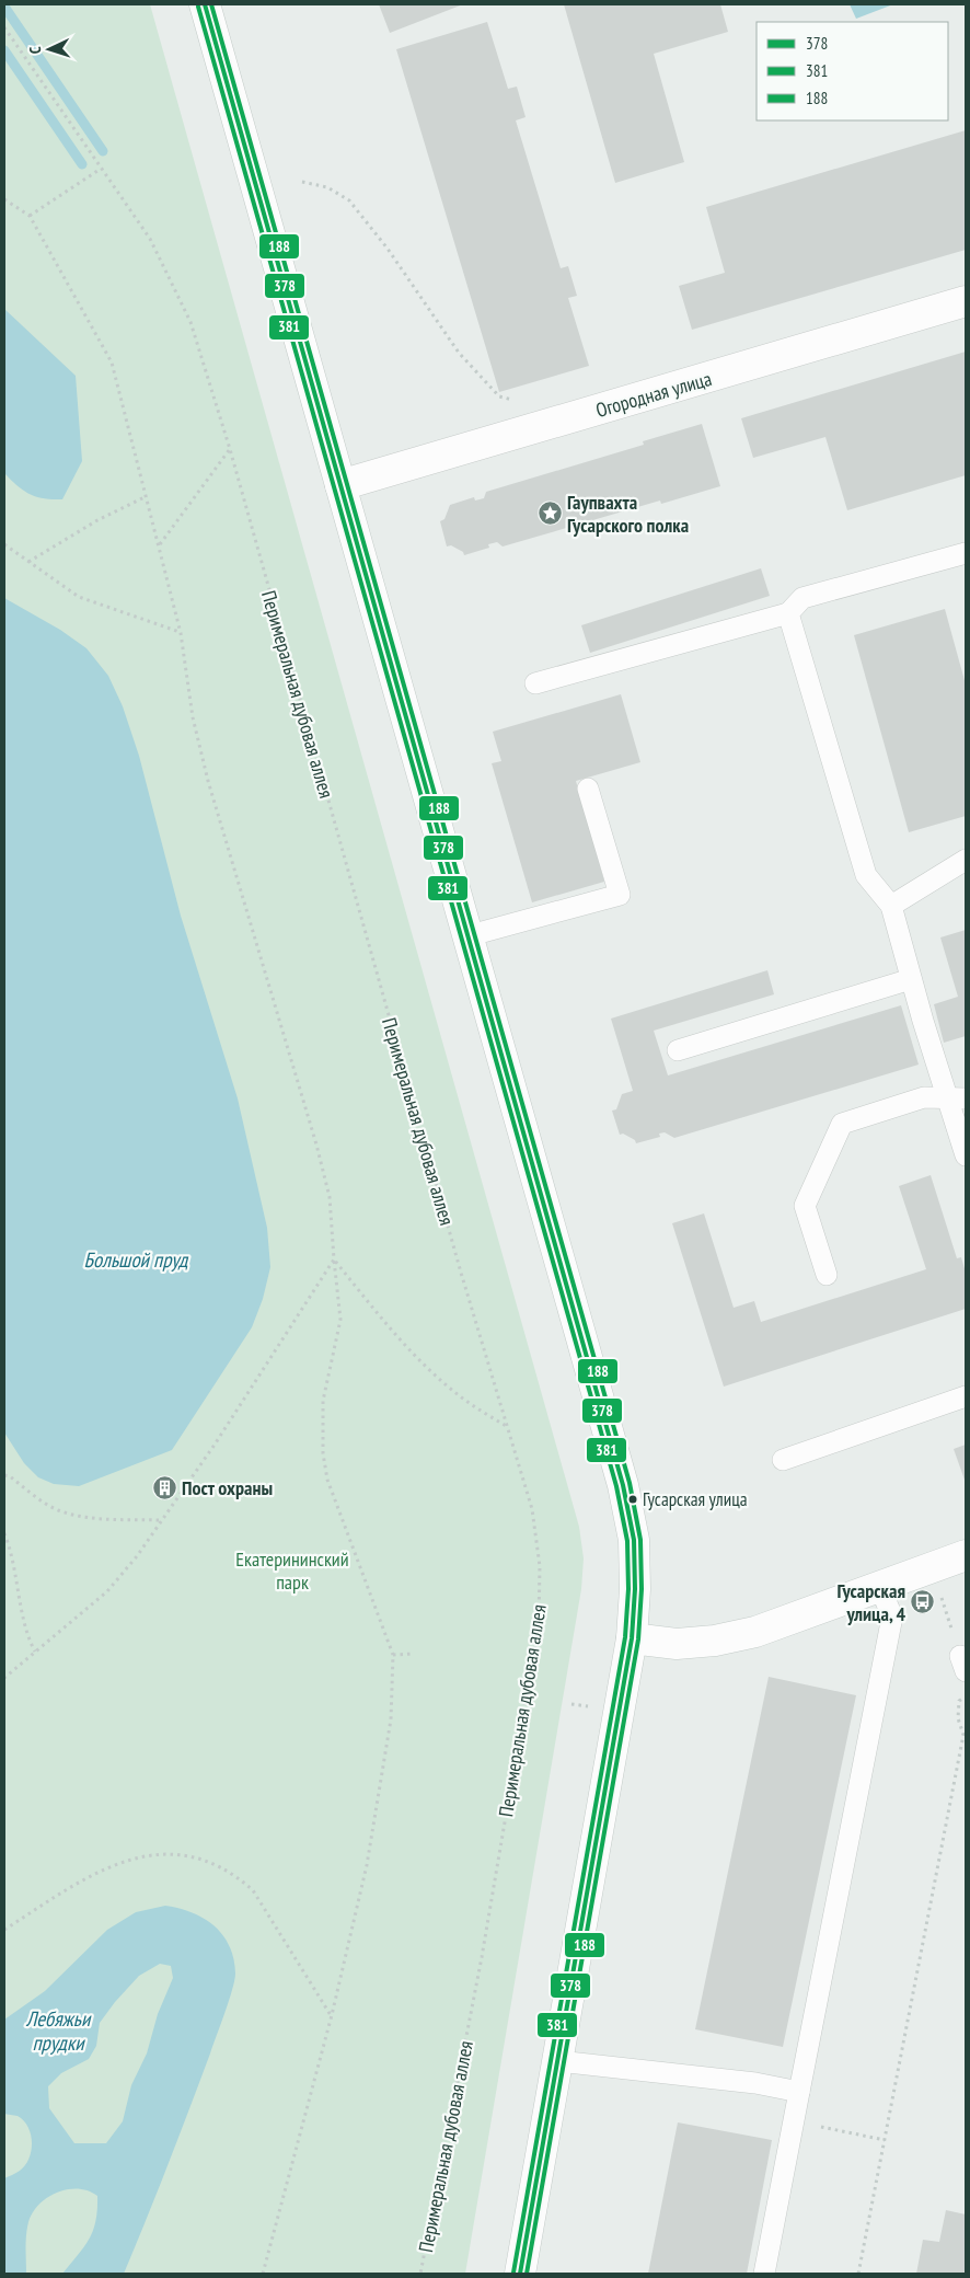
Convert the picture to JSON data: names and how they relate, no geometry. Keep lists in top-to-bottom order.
{
  "streets": {
    "main road": ["Огородная улица"],
    "path": ["Перимеральная дубовая аллея"]
  },
  "water": ["Большой пруд", "Лебяжьи прудки"],
  "parks": ["Екатерининский парк"],
  "places": {
    "place": ["Гаупвахта Гусарского полка"],
    "building": ["Пост охраны"],
    "other": ["Гусарская улица"],
    "bus stop": ["Гусарская улица, 4"]
  },
  "lines": ["transit line 378", "transit line 188", "transit line 381"],
  "legend": ["378", "381", "188"],
  "north": "left"
}
